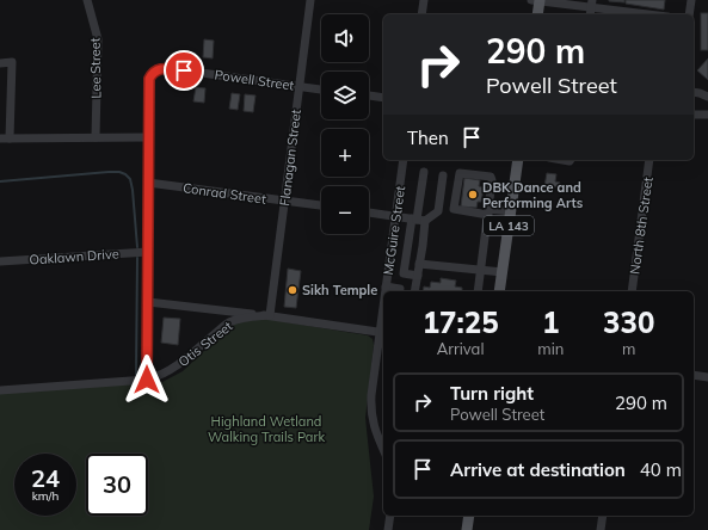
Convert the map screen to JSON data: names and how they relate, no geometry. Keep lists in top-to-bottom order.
{
  "streets": {
    "main road": ["LA 143"],
    "street": [
      "Lee Street",
      "Powell Street",
      "Flanagan Street",
      "Conrad Street",
      "North 8th Street",
      "McGuire Street",
      "Oaklawn Drive",
      "Otis Street"
    ]
  },
  "crossings": [
    ["Powell Street", "Flanagan Street"],
    ["Flanagan Street", "Conrad Street"],
    ["Flanagan Street", "Otis Street"],
    ["McGuire Street", "Otis Street"]
  ],
  "parks": ["Highland Wetland Walking Trails Park"],
  "places": ["DBK Dance and Performing Arts", "Sikh Temple"],
  "page": {
    "map_buttons": ["+", "−"],
    "turn": ["290 m", "Powell Street"],
    "then": "Then",
    "eta": [
      "17:25",
      "Arrival",
      "1",
      "min",
      "330",
      "m"
    ],
    "list": [
      {
        "name": "Turn right",
        "note": "Powell Street",
        "value": "290 m"
      },
      {
        "name": "Arrive at destination",
        "value": "40 m"
      }
    ],
    "speed": "24 km/h",
    "limit": "30"
  }
}
